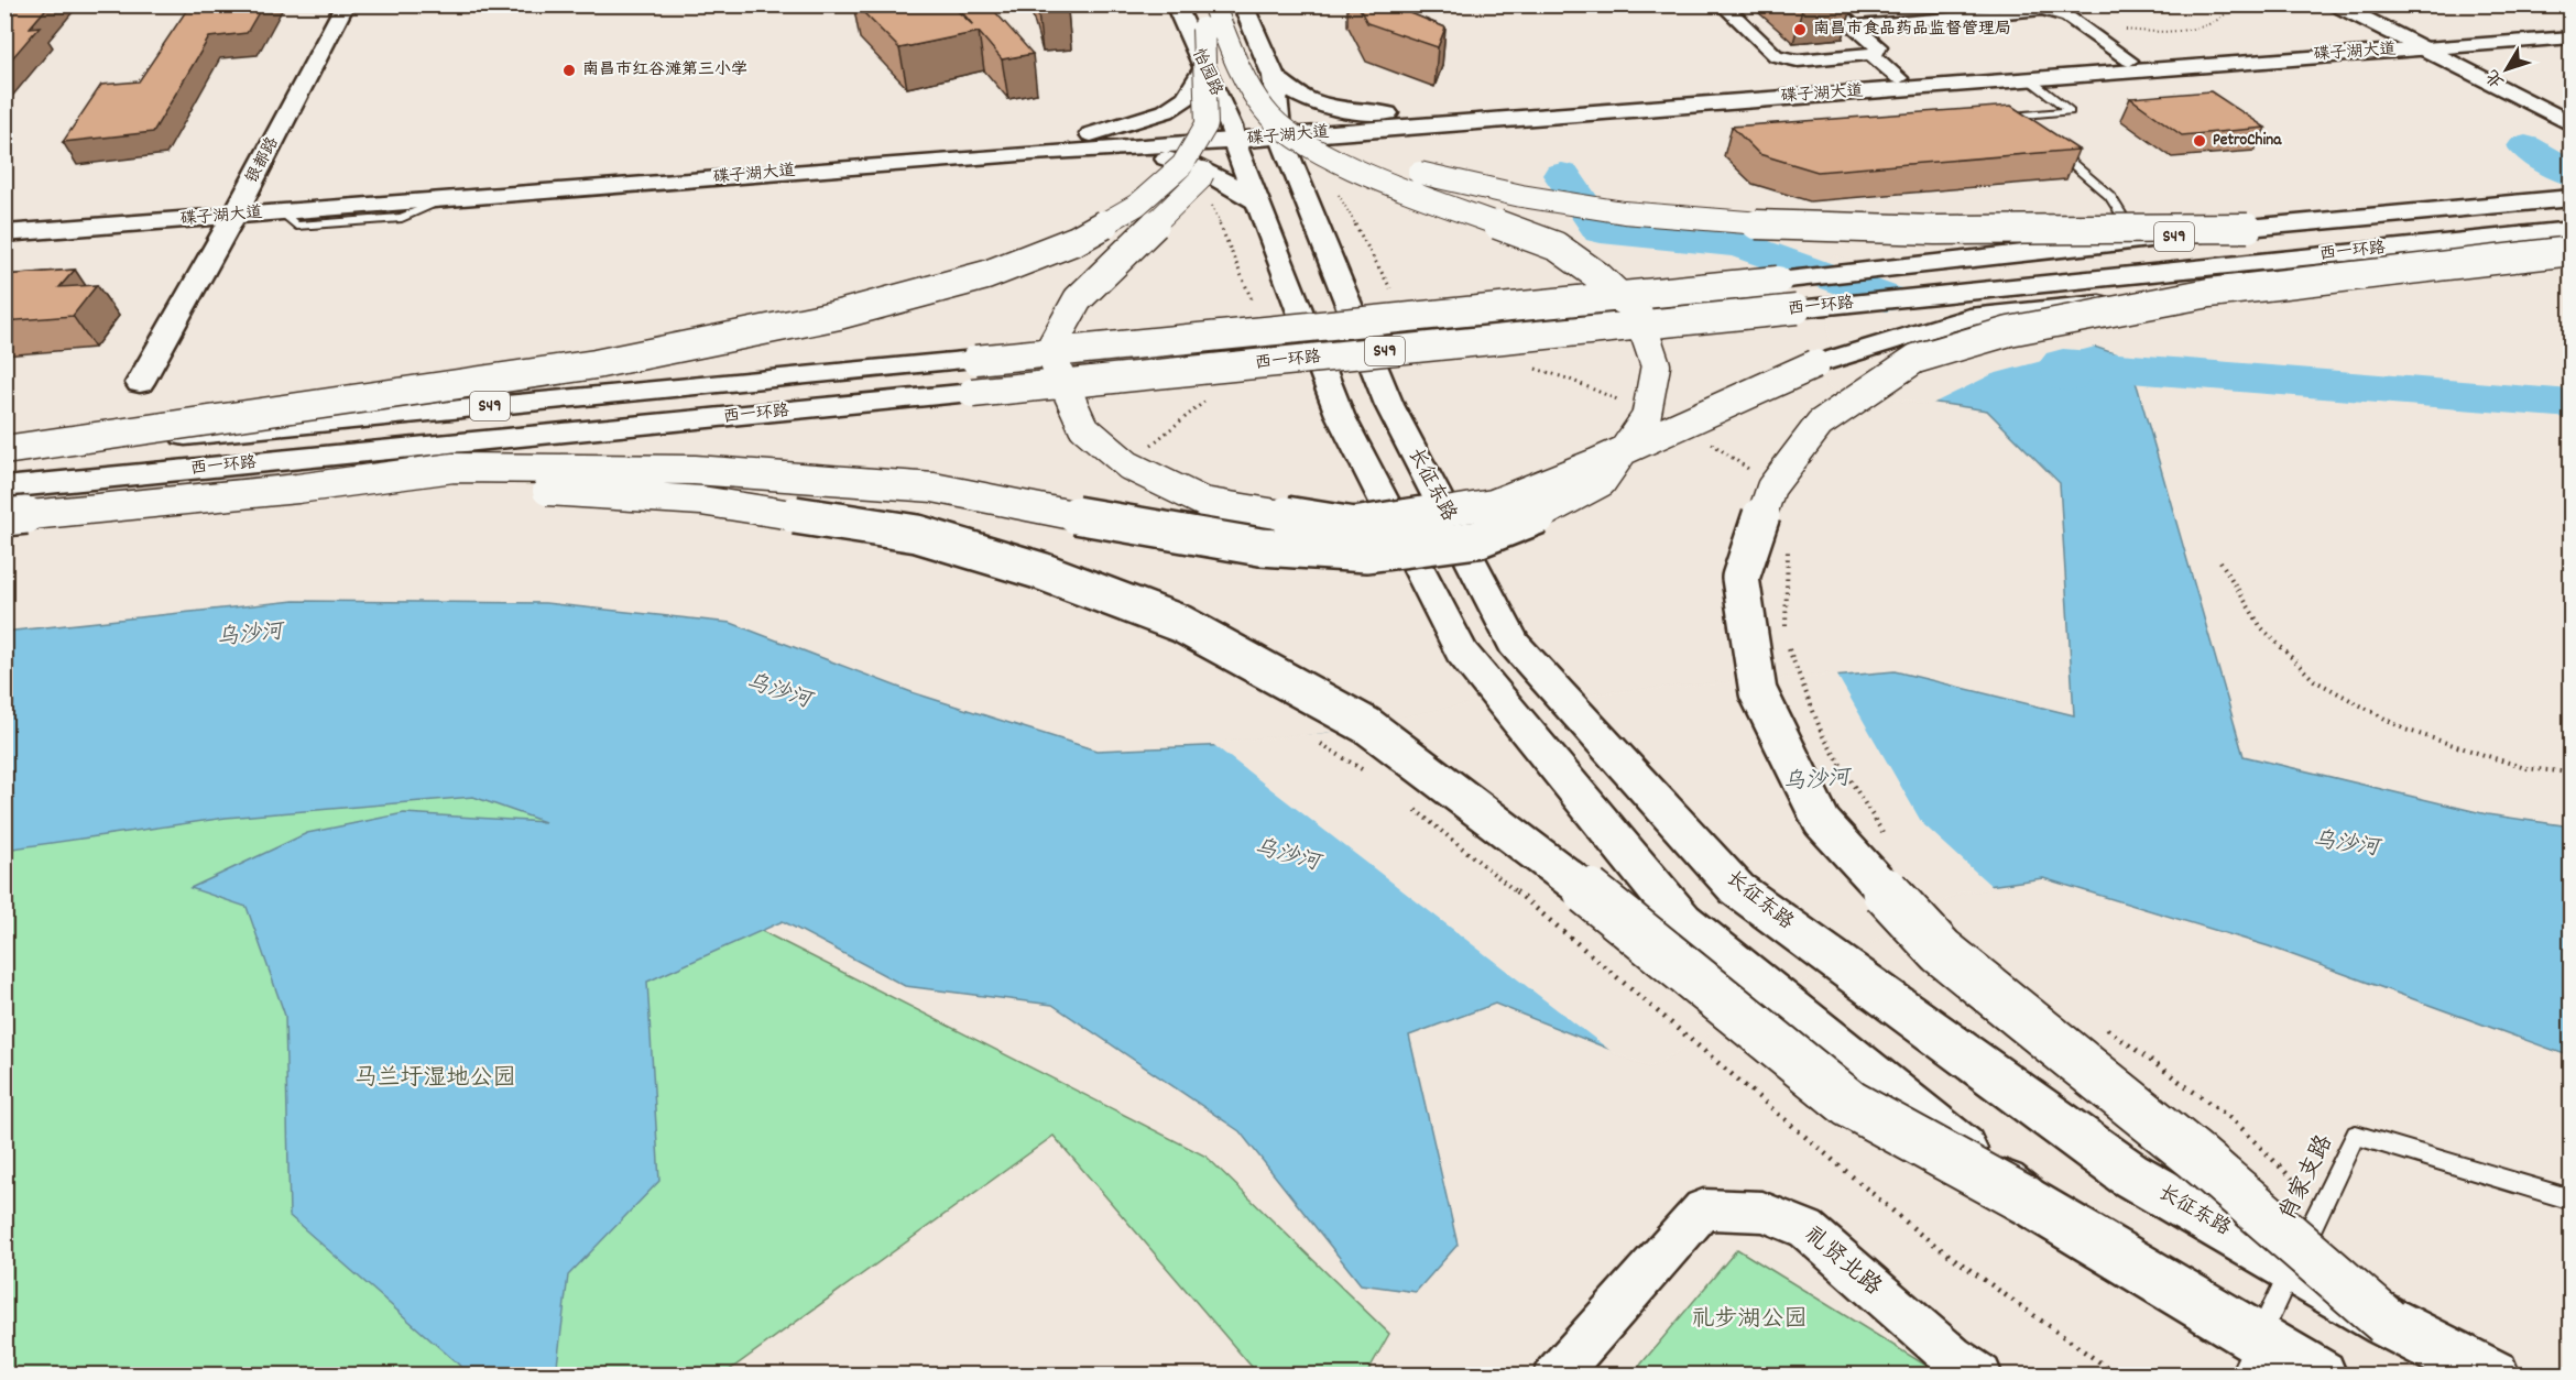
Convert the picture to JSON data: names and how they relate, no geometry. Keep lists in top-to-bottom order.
{
  "streets": {
    "main road": [
      "碟子湖大道",
      "怡园路",
      "银都路",
      "S49",
      "西一环路",
      "长征东路"
    ],
    "street": ["礼贤北路"],
    "lane": ["肖家支路"]
  },
  "crossings": [
    ["碟子湖大道", "怡园路"],
    ["碟子湖大道", "银都路"],
    ["碟子湖大道", "长征东路"],
    ["长征东路", "肖家支路"]
  ],
  "water": ["乌沙河"],
  "parks": ["马兰圩湿地公园", "礼步湖公园"],
  "places": ["南昌市食品药品监督管理局", "南昌市红谷滩第三小学", "PetroChina"],
  "north": "bottom left"
}
